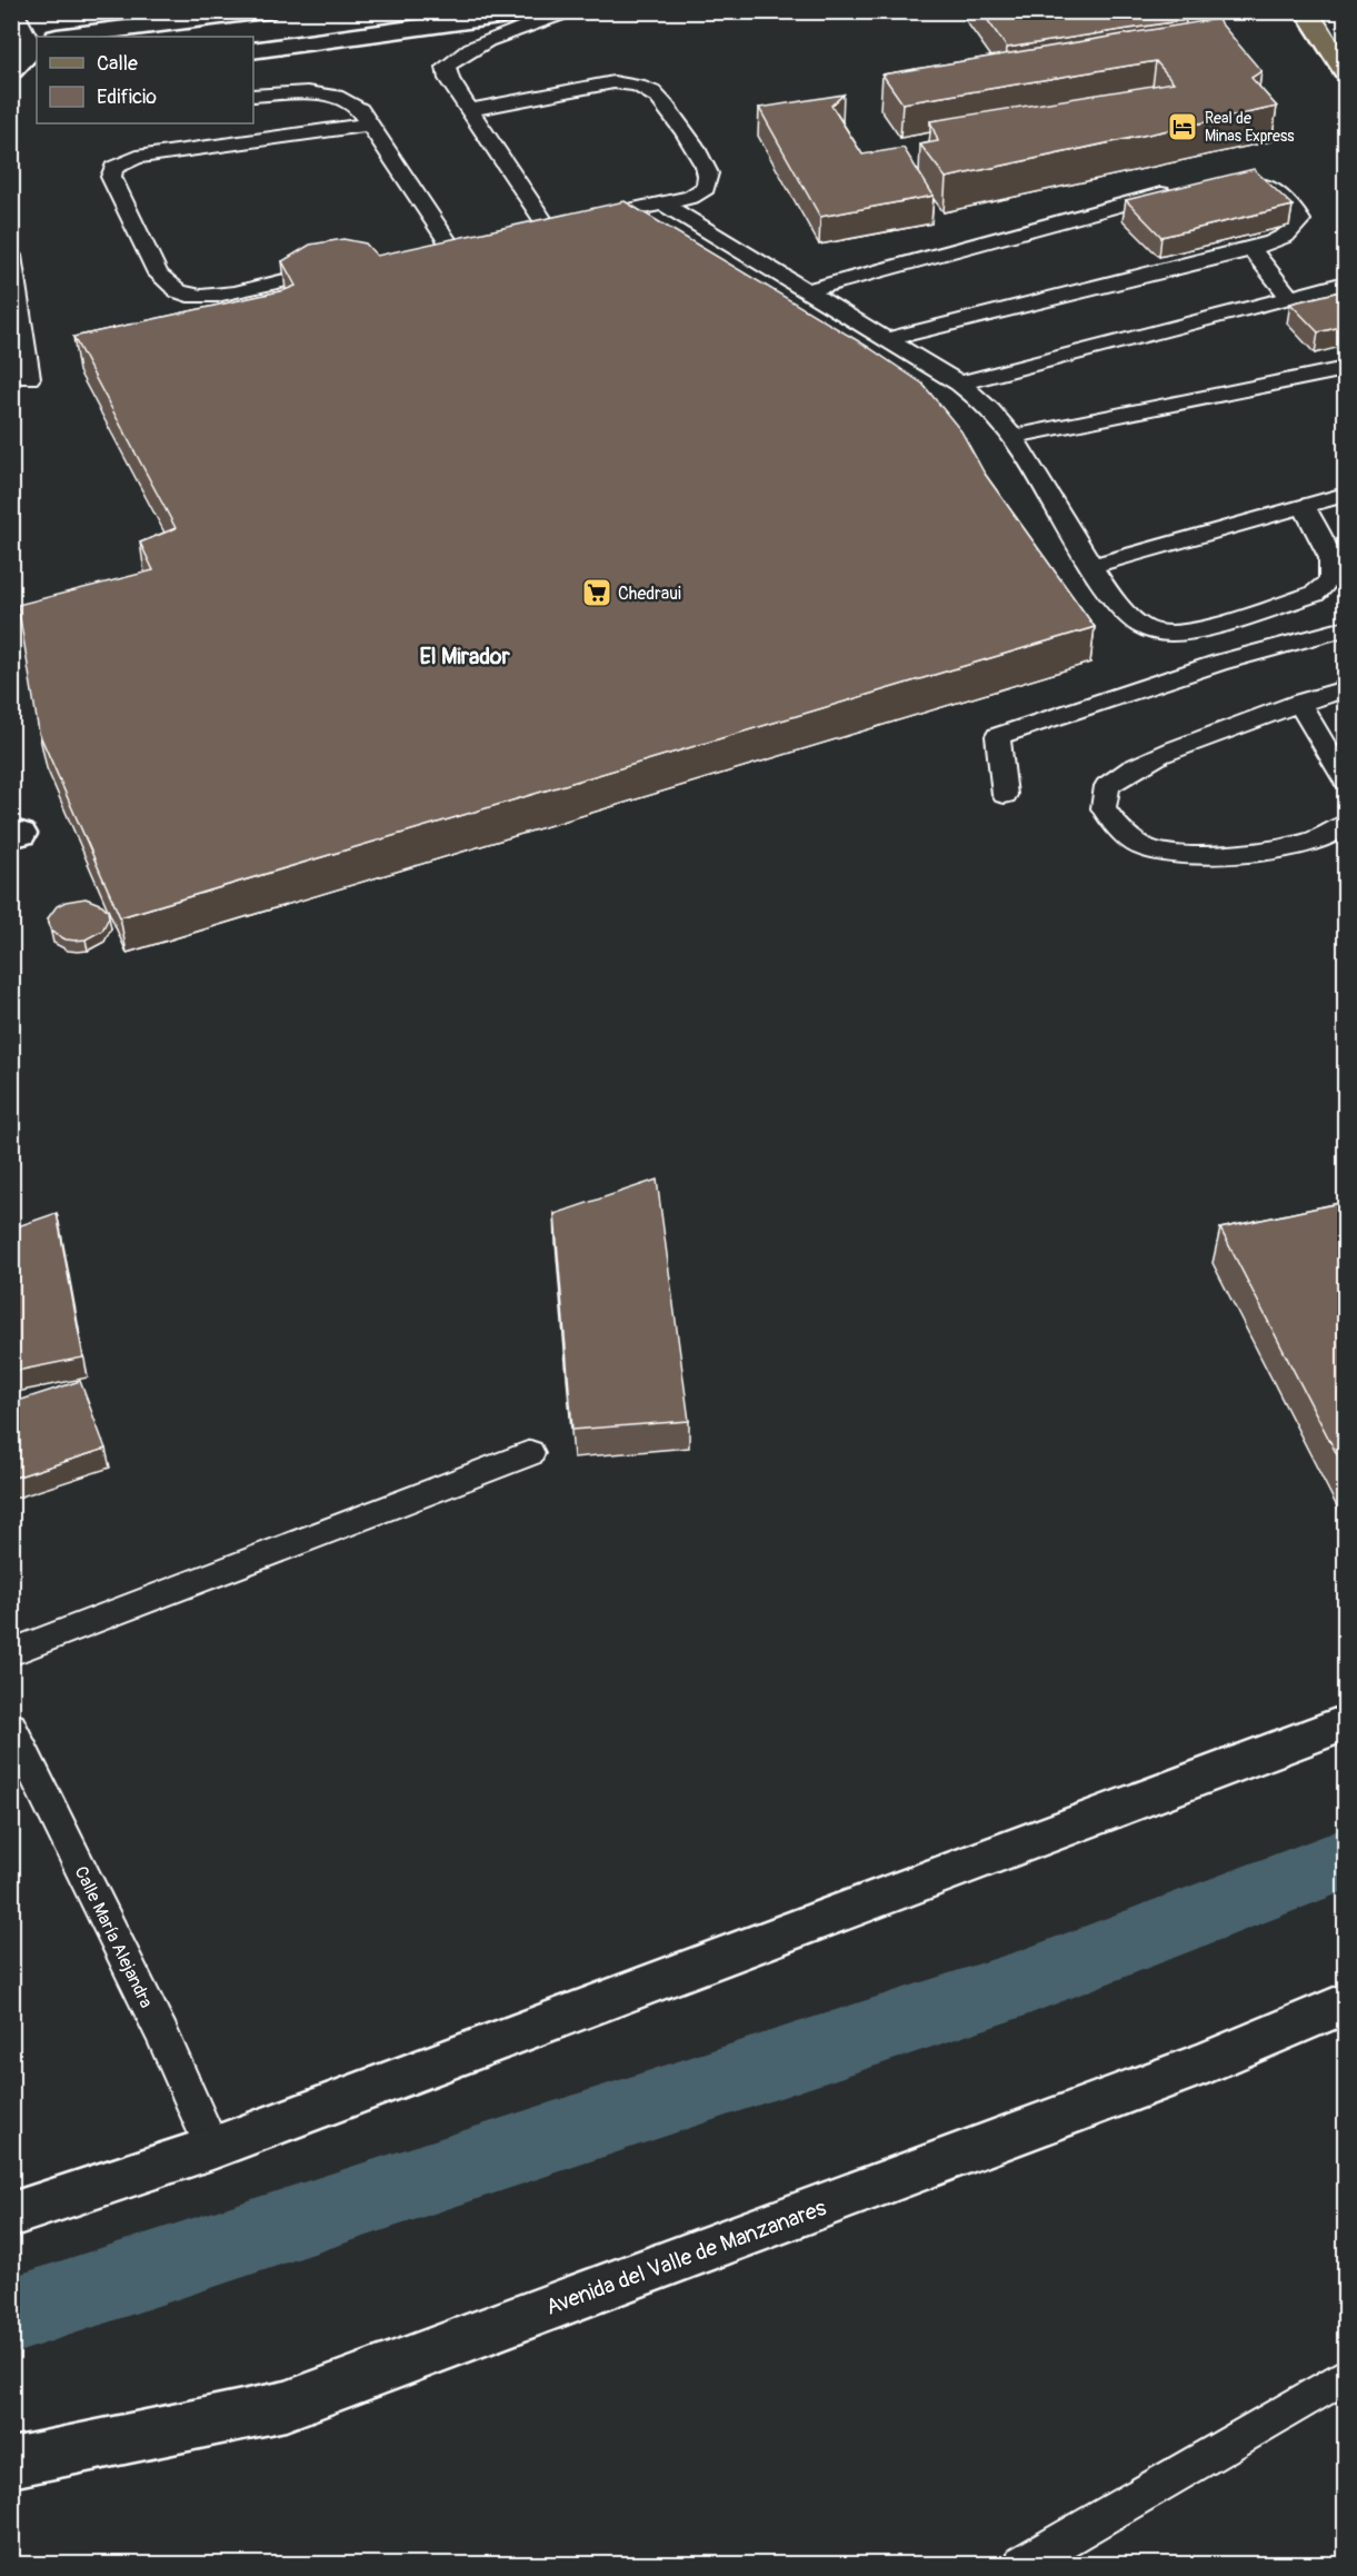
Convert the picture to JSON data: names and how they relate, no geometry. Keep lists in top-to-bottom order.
{
  "streets": {
    "street": ["Avenida del Valle de Manzanares"],
    "lane": ["Calle María Alejandra"]
  },
  "districts": ["El Mirador"],
  "places": {
    "hotel": ["Real de Minas Express"],
    "supermarket": ["Chedraui"]
  },
  "legend": ["Calle", "Edificio"]
}
